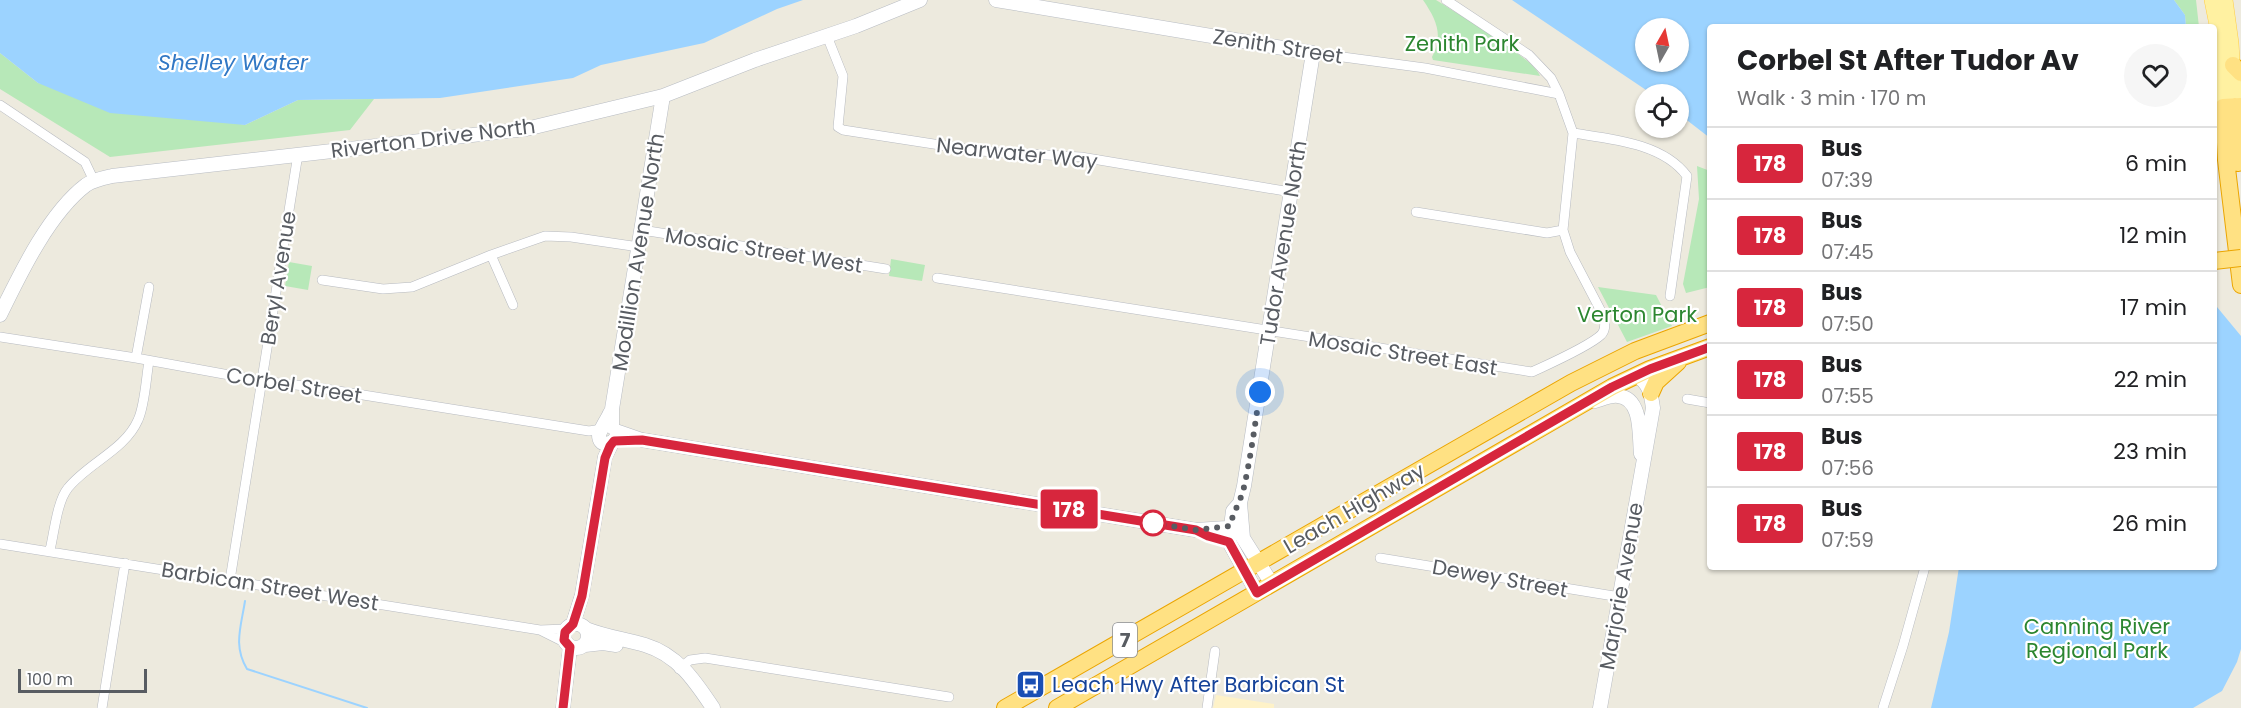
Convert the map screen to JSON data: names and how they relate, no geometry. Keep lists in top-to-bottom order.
{
  "streets": {
    "highway": ["Leach Highway", "7"],
    "street": [
      "Zenith Street",
      "Riverton Drive North",
      "Nearwater Way",
      "Tudor Avenue North",
      "Mosaic Street West",
      "Modillion Avenue North",
      "Beryl Avenue",
      "Mosaic Street East",
      "Corbel Street",
      "Dewey Street",
      "Barbican Street West",
      "Marjorie Avenue"
    ]
  },
  "crossings": [
    ["Zenith Street", "Tudor Avenue North"],
    ["Riverton Drive North", "Nearwater Way"],
    ["Riverton Drive North", "Modillion Avenue North"],
    ["Riverton Drive North", "Beryl Avenue"],
    ["Nearwater Way", "Tudor Avenue North"],
    ["Tudor Avenue North", "Mosaic Street East"],
    ["Tudor Avenue North", "Corbel Street"],
    ["Tudor Avenue North", "Leach Highway"],
    ["Mosaic Street West", "Modillion Avenue North"],
    ["Modillion Avenue North", "Corbel Street"],
    ["Modillion Avenue North", "Barbican Street West"],
    ["Beryl Avenue", "Corbel Street"],
    ["Beryl Avenue", "Barbican Street West"],
    ["Leach Highway", "Marjorie Avenue"],
    ["Dewey Street", "Marjorie Avenue"]
  ],
  "water": ["Shelley Water"],
  "parks": ["Zenith Park", "Verton Park", "Canning River Regional Park"],
  "places": {
    "bus stop": ["Leach Hwy After Barbican St"]
  },
  "lines": ["bus line 178"],
  "scale_bar": "100 m",
  "north": "top",
  "page": {
    "on_map": "178",
    "heading": ["Corbel St After Tudor Av", "Walk · 3 min · 170 m"],
    "list": [
      {
        "mark": "178",
        "name": "Bus",
        "note": "07:39",
        "value": "6 min"
      },
      {
        "mark": "178",
        "name": "Bus",
        "note": "07:45",
        "value": "12 min"
      },
      {
        "mark": "178",
        "name": "Bus",
        "note": "07:50",
        "value": "17 min"
      },
      {
        "mark": "178",
        "name": "Bus",
        "note": "07:55",
        "value": "22 min"
      },
      {
        "mark": "178",
        "name": "Bus",
        "note": "07:56",
        "value": "23 min"
      },
      {
        "mark": "178",
        "name": "Bus",
        "note": "07:59",
        "value": "26 min"
      }
    ],
    "scale": "100 m"
  }
}
